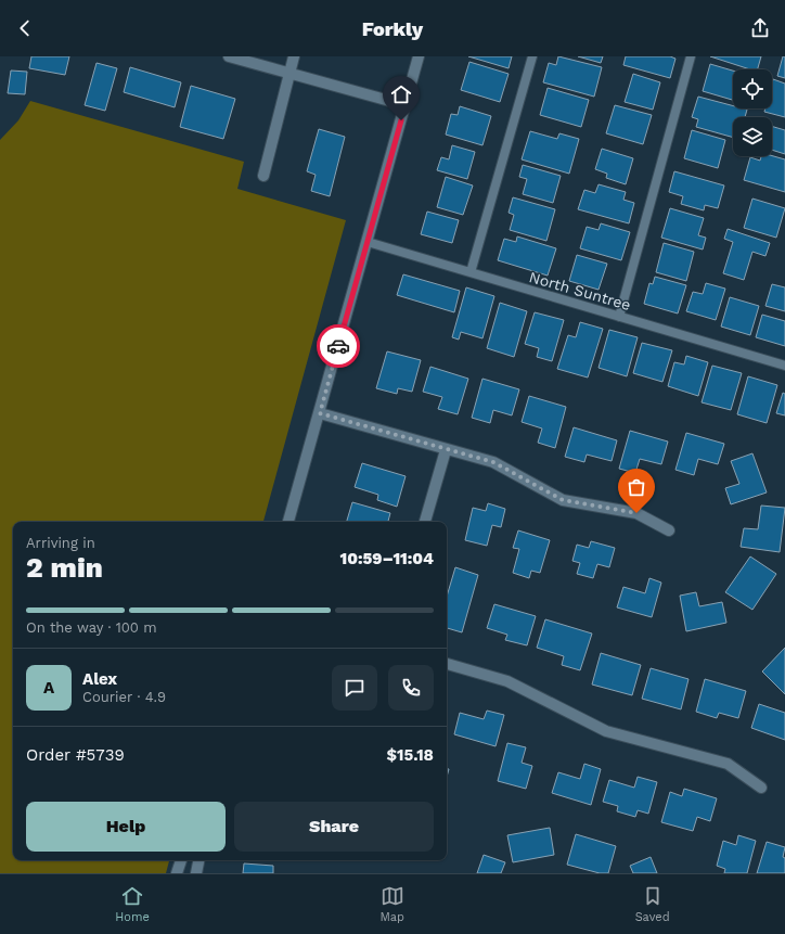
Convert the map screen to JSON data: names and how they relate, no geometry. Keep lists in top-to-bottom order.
{
  "streets": {
    "lane": ["North Suntree"]
  },
  "page": {
    "header": "Forkly",
    "heading": ["2 min", "Arriving in", "10:59–11:04"],
    "panel": [
      "Alex",
      "Courier · 4.9",
      "Order #5739",
      "$15.18"
    ],
    "bar": "On the way · 100 m",
    "round": "A",
    "buttons": ["Help", "Share"],
    "tabs": ["Home", "Map", "Saved"]
  }
}
